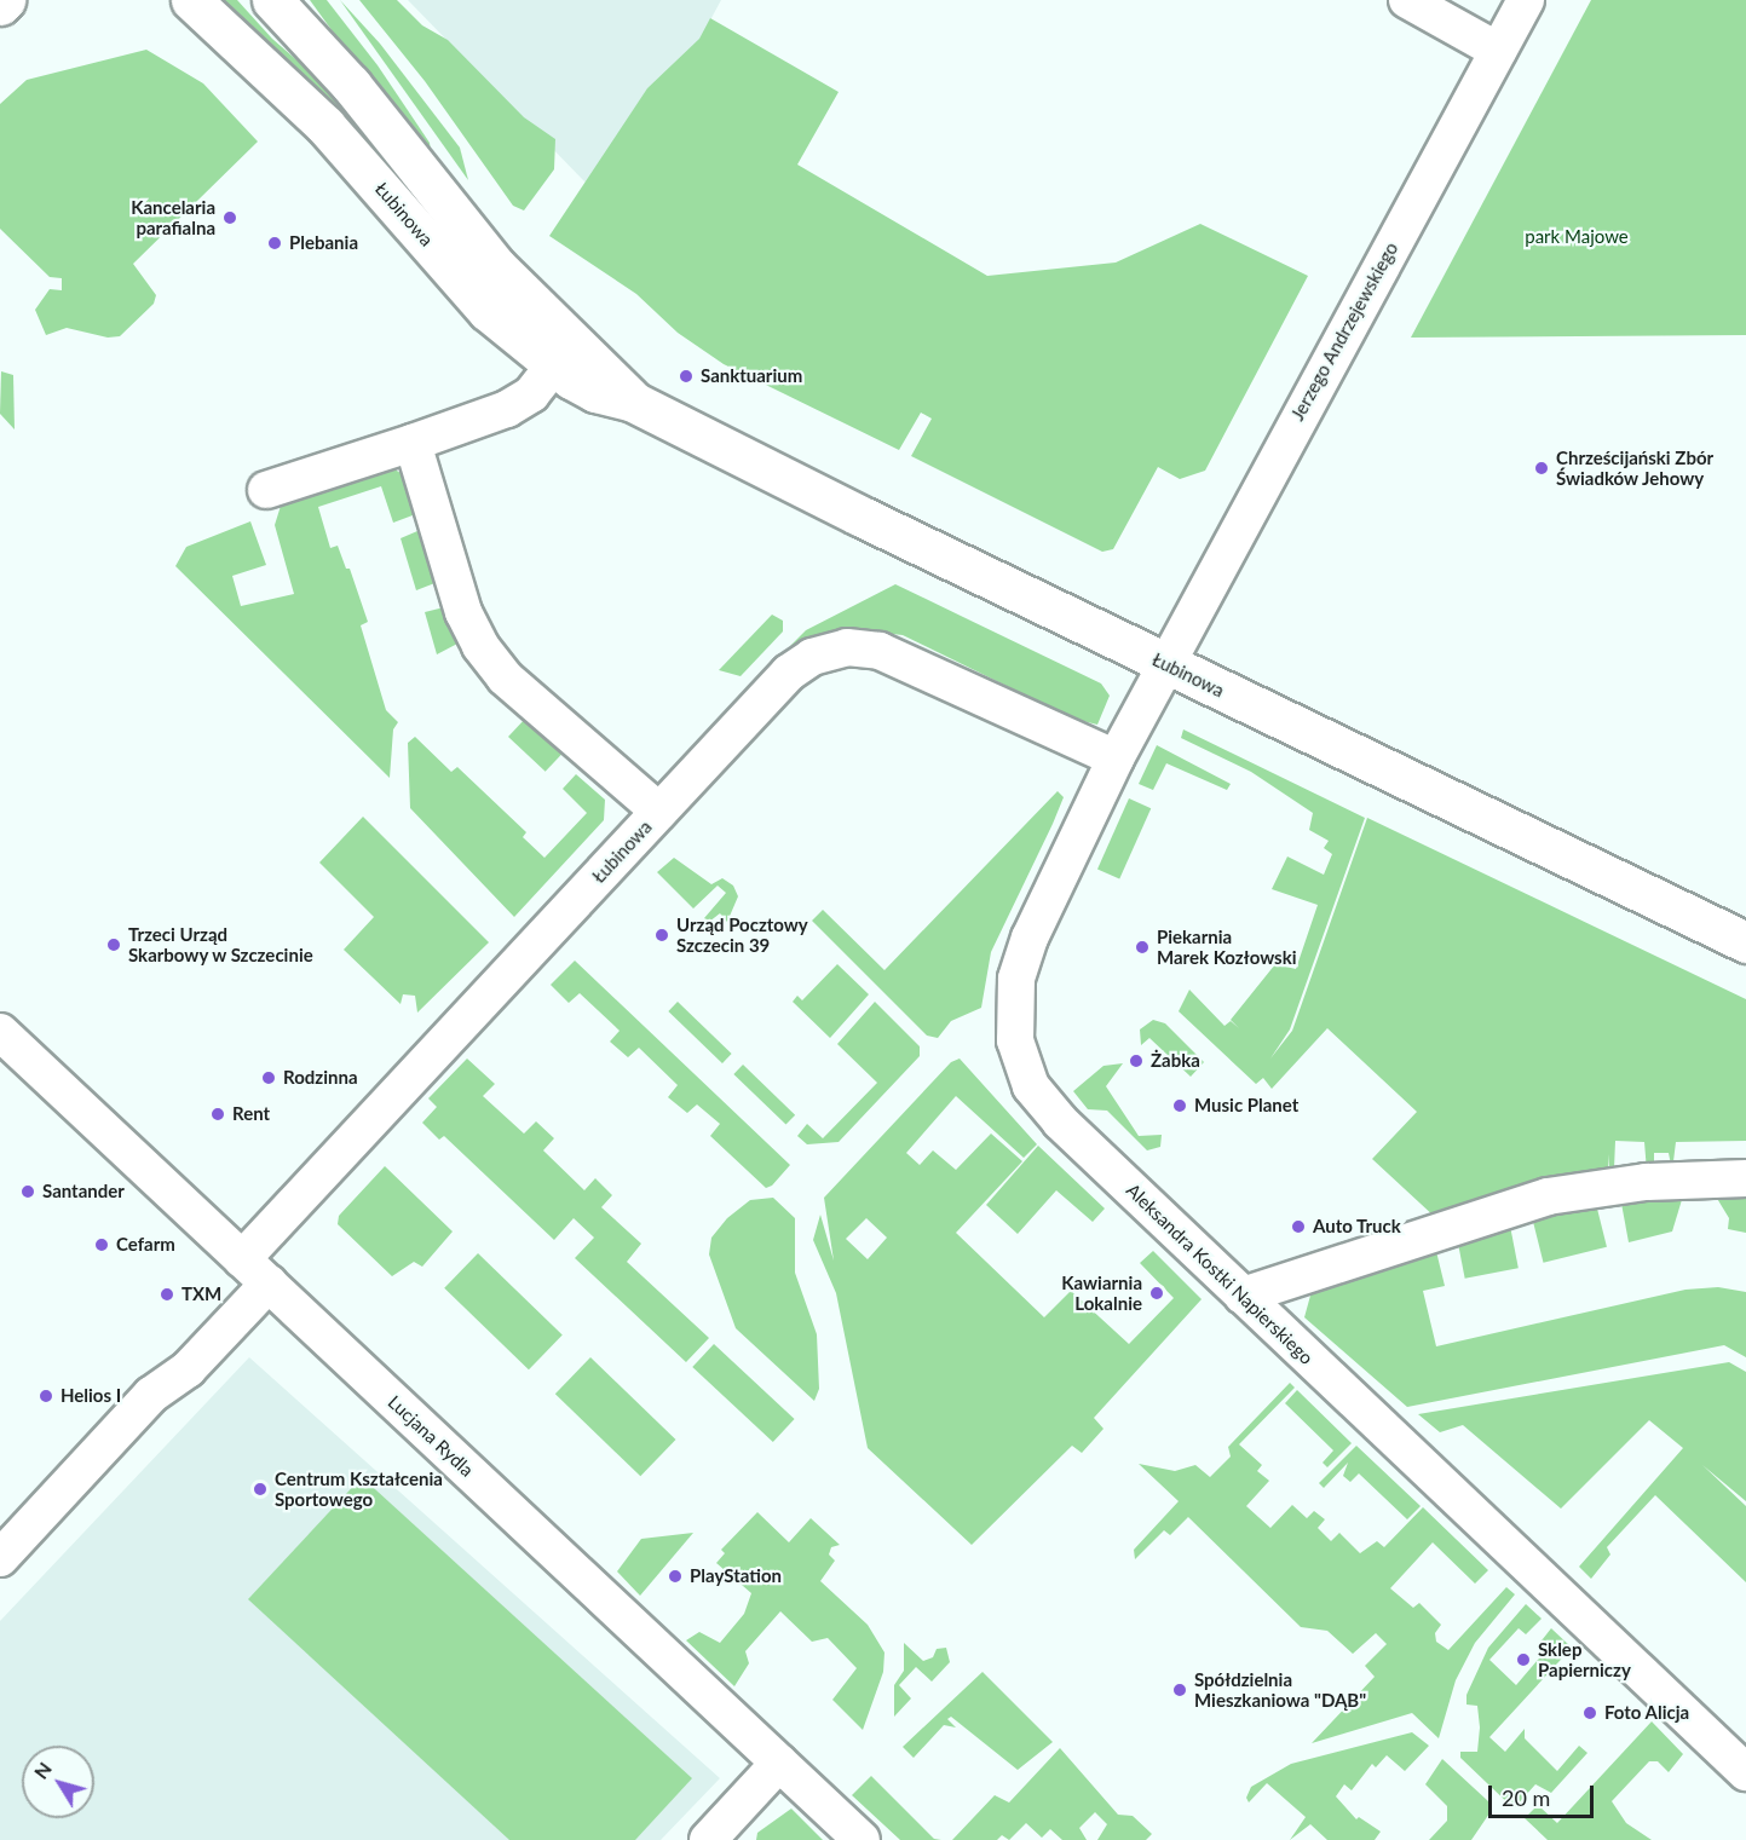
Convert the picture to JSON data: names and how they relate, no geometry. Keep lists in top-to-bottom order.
{
  "streets": {
    "street": [
      "Łubinowa",
      "Jerzego Andrzejewskiego",
      "Aleksandra Kostki Napierskiego",
      "Lucjana Rydla"
    ]
  },
  "crossings": [
    ["Łubinowa", "Jerzego Andrzejewskiego"],
    ["Łubinowa", "Aleksandra Kostki Napierskiego"],
    ["Łubinowa", "Lucjana Rydla"],
    ["Jerzego Andrzejewskiego", "Aleksandra Kostki Napierskiego"]
  ],
  "parks": ["park Majowe"],
  "places": [
    "Kancelaria parafialna",
    "Plebania",
    "Sanktuarium",
    "Chrześcijański Zbór Świadków Jehowy",
    "Urząd Pocztowy Szczecin 39",
    "Trzeci Urząd Skarbowy w Szczecinie",
    "Piekarnia Marek Kozłowski",
    "Żabka",
    "Rodzinna",
    "Music Planet",
    "Rent",
    "Santander",
    "Auto Truck",
    "Cefarm",
    "Kawiarnia Lokalnie",
    "TXM",
    "Helios I",
    "Centrum Kształcenia Sportowego",
    "PlayStation",
    "Sklep Papierniczy",
    "Spółdzielnia Mieszkaniowa \"DĄB\"",
    "Foto Alicja"
  ],
  "scale_bar": "20 m",
  "north": "top left"
}
